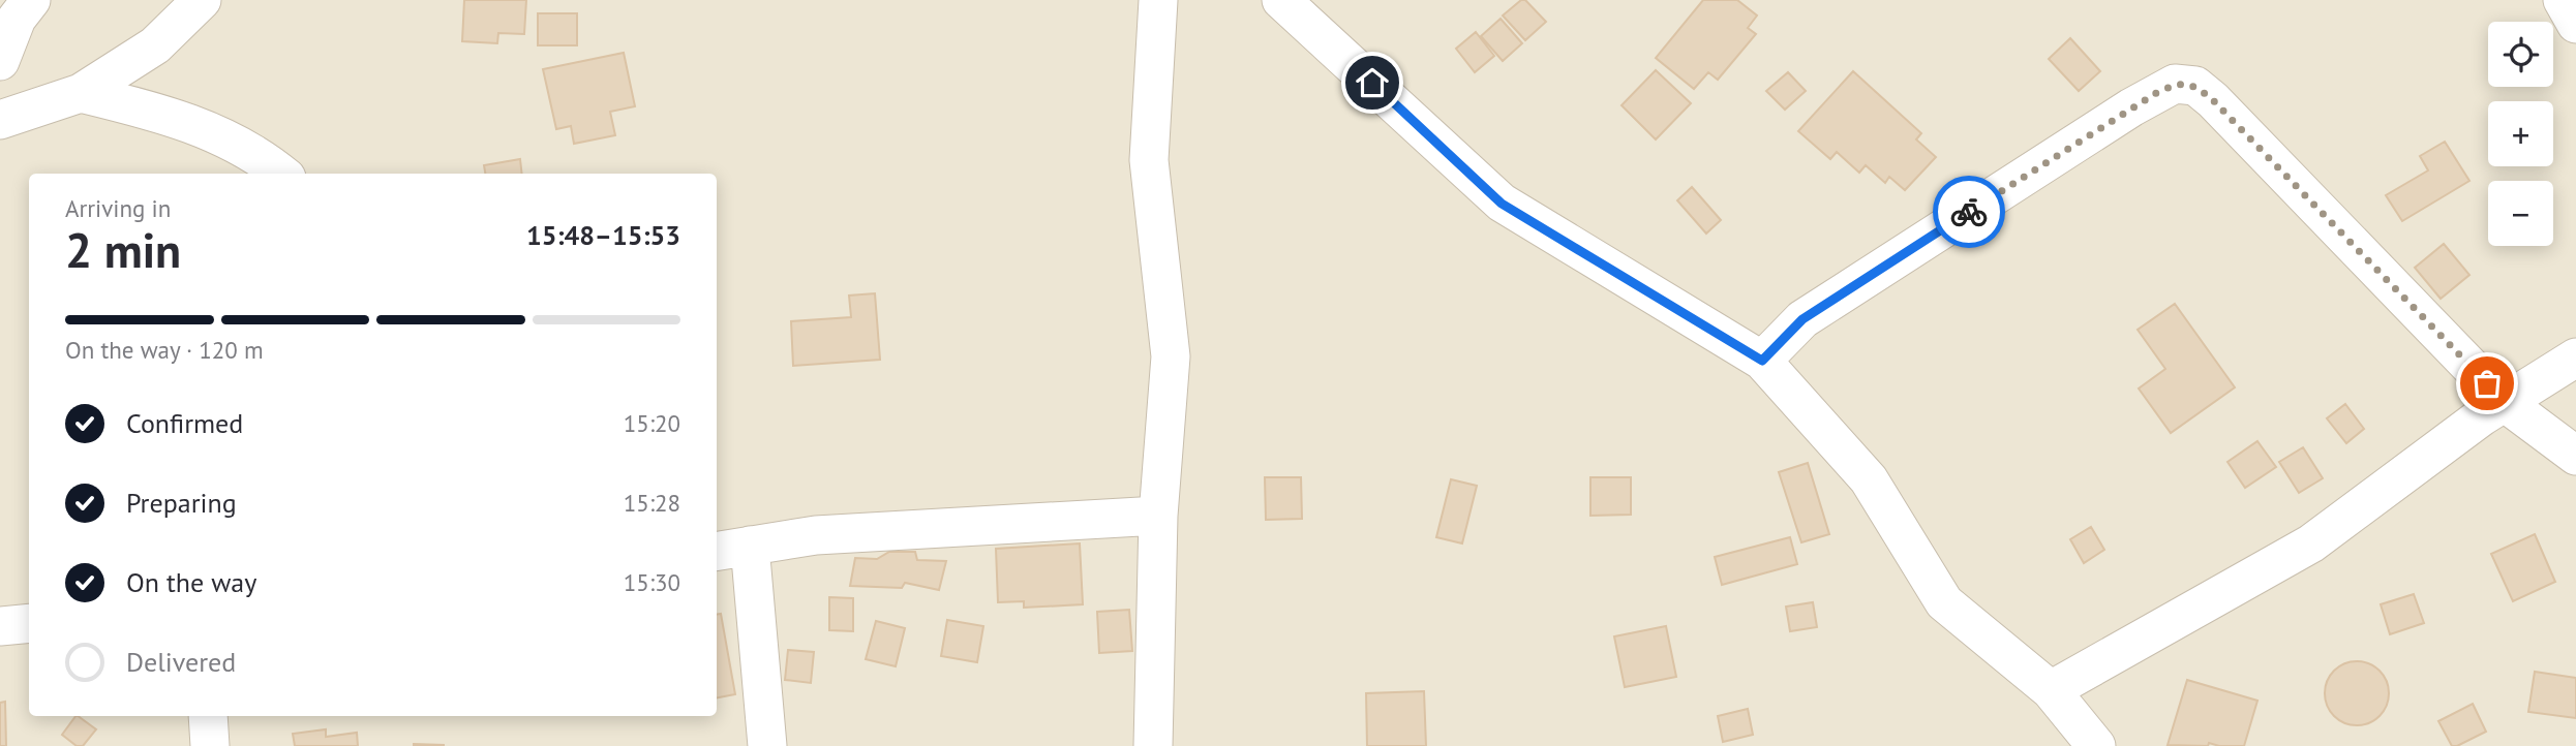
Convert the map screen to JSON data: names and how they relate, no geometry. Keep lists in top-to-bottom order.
{
  "page": {
    "map_buttons": ["+", "−"],
    "heading": ["2 min", "Arriving in", "15:48–15:53"],
    "bar": "On the way · 120 m",
    "list": [
      ["Confirmed", "15:20"],
      ["Preparing", "15:28"],
      ["On the way", "15:30"],
      "Delivered"
    ]
  }
}
